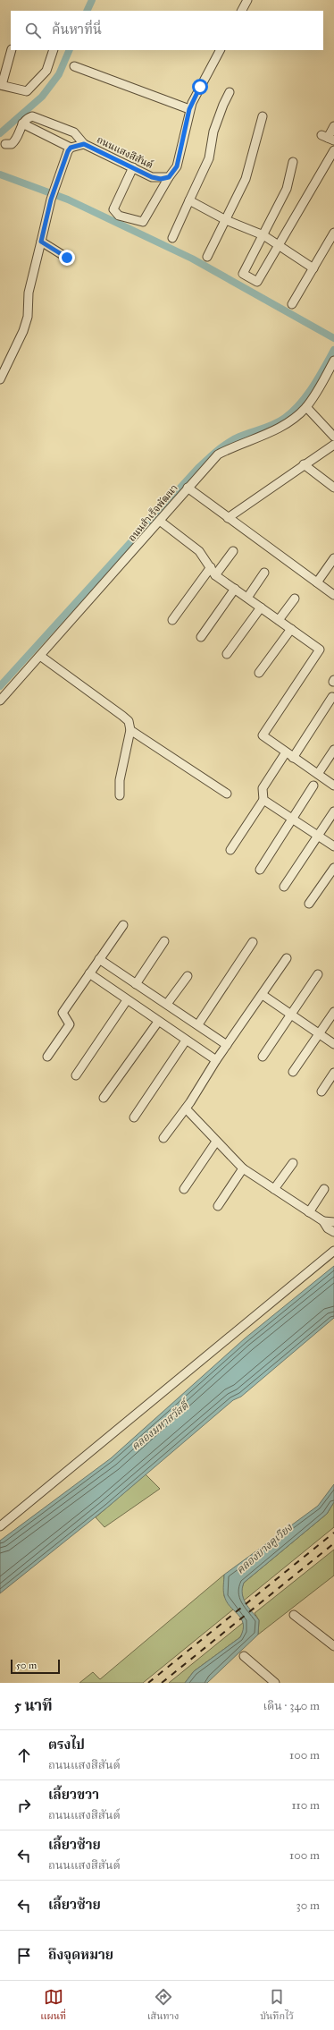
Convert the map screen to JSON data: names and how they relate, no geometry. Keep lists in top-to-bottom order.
{
  "streets": {
    "street": ["ถนนแสงสีสันต์", "ถนนสำเร็จพัฒนา"]
  },
  "water": ["คลองมหาสวัสดิ์", "คลองบางคูเวียง"],
  "scale_bar": "50 m",
  "page": {
    "search": "ค้นหาที่นี่",
    "scale": "50 m",
    "heading": ["5 นาที", "เดิน · 340 m"],
    "list": [
      ["ตรงไป", "ถนนแสงสีสันต์", "100 m"],
      ["เลี้ยวขวา", "ถนนแสงสีสันต์", "110 m"],
      ["เลี้ยวซ้าย", "ถนนแสงสีสันต์", "100 m"],
      ["เลี้ยวซ้าย", "30 m"],
      "ถึงจุดหมาย"
    ],
    "nav": ["แผนที่", "เส้นทาง", "บันทึกไว้"]
  }
}
